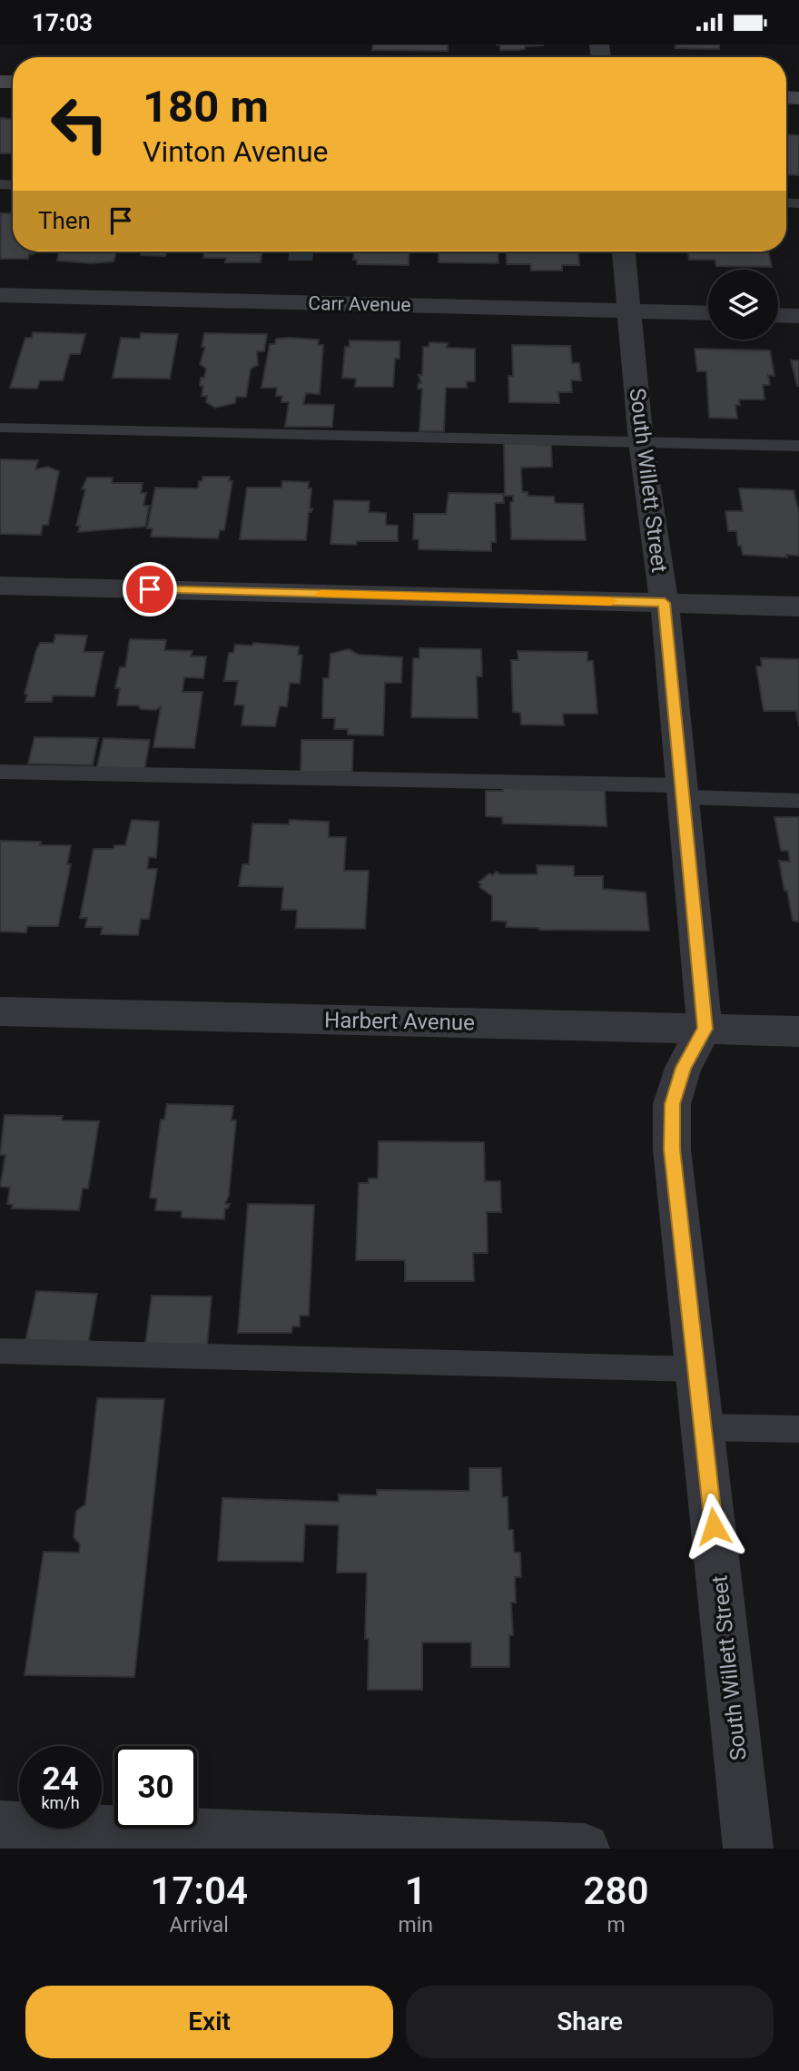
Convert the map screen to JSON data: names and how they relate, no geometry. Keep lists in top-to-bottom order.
{
  "streets": {
    "street": ["Carr Avenue", "South Willett Street", "Harbert Avenue"]
  },
  "crossings": [
    ["Carr Avenue", "South Willett Street"],
    ["South Willett Street", "Harbert Avenue"]
  ],
  "page": {
    "status": "17:03",
    "turn": ["180 m", "Vinton Avenue"],
    "then": "Then",
    "speed": "24 km/h",
    "limit": "30",
    "eta": [
      "17:04",
      "Arrival",
      "1",
      "min",
      "280",
      "m"
    ],
    "buttons": ["Exit", "Share"]
  }
}
